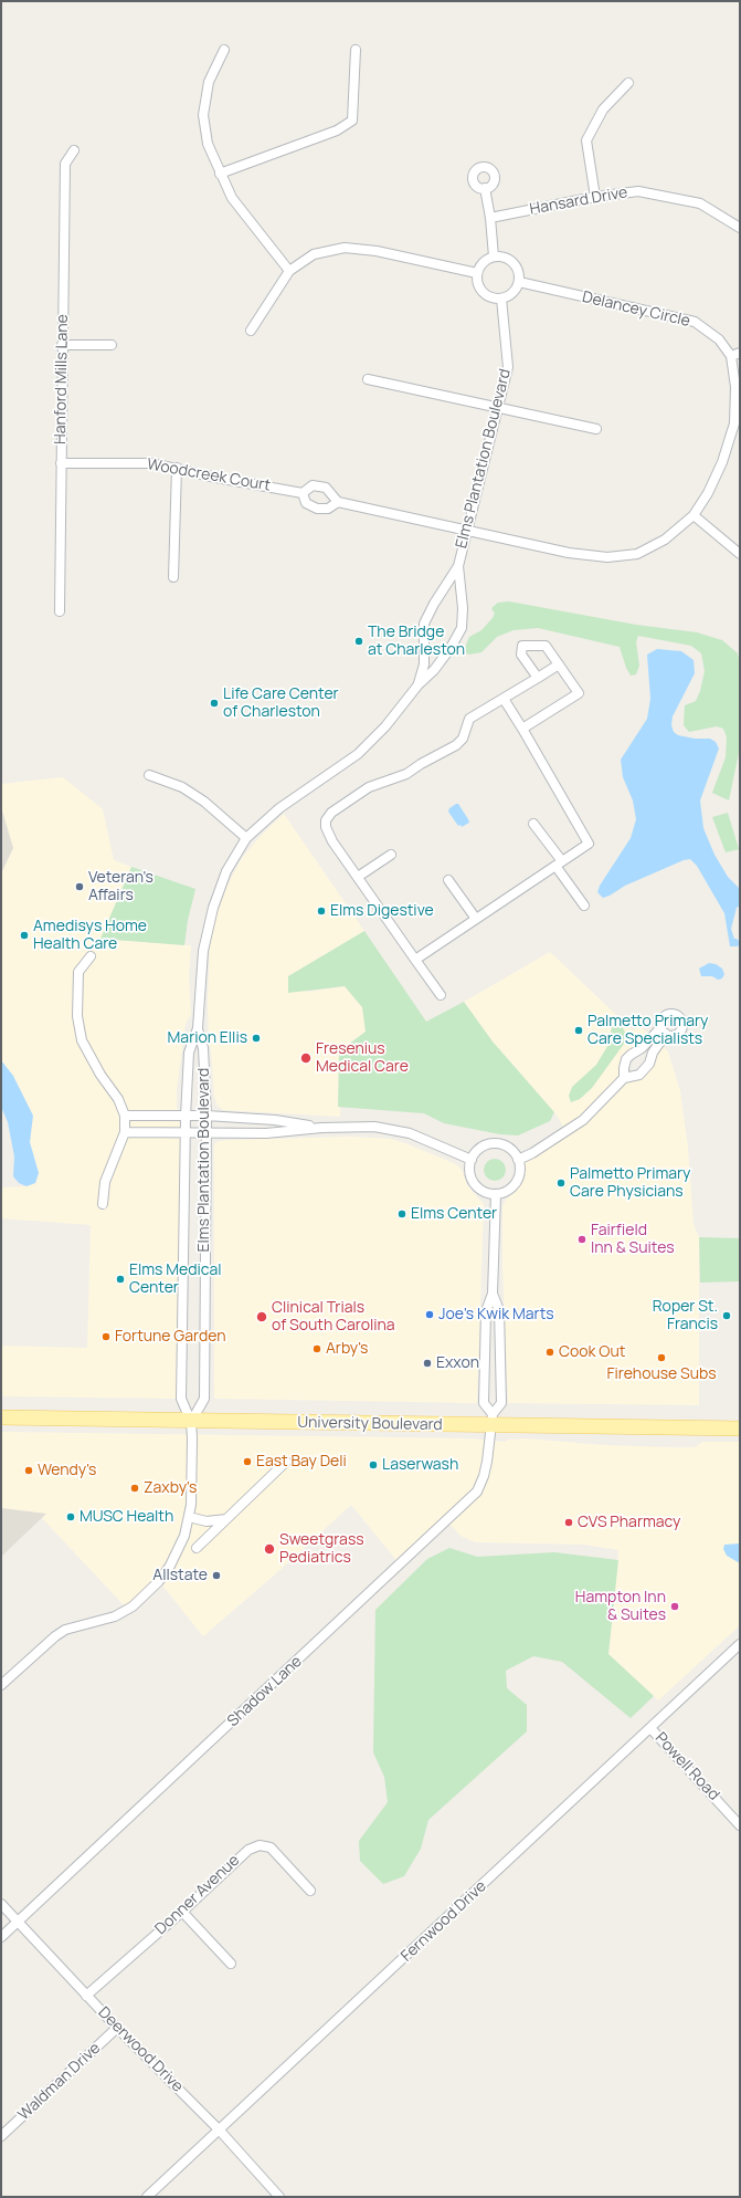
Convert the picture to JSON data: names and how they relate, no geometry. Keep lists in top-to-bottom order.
{
  "streets": {
    "main road": ["University Boulevard"],
    "street": [
      "Hansard Drive",
      "Delancey Circle",
      "Hanford Mills Lane",
      "Elms Plantation Boulevard",
      "Woodcreek Court",
      "Shadow Lane",
      "Powell Road",
      "Donner Avenue",
      "Fernwood Drive",
      "Deerwood Drive",
      "Waldman Drive"
    ]
  },
  "crossings": [
    ["Delancey Circle", "Elms Plantation Boulevard"],
    ["Delancey Circle", "Woodcreek Court"],
    ["Hanford Mills Lane", "Woodcreek Court"],
    ["Elms Plantation Boulevard", "University Boulevard"],
    ["University Boulevard", "Shadow Lane"],
    ["Shadow Lane", "Deerwood Drive"],
    ["Powell Road", "Fernwood Drive"],
    ["Donner Avenue", "Deerwood Drive"],
    ["Fernwood Drive", "Deerwood Drive"],
    ["Deerwood Drive", "Waldman Drive"]
  ],
  "places": [
    "The Bridge at Charleston",
    "Life Care Center of Charleston",
    "Veteran's Affairs",
    "Elms Digestive",
    "Amedisys Home Health Care",
    "Palmetto Primary Care Specialists",
    "Marion Ellis",
    "Fresenius Medical Care",
    "Palmetto Primary Care Physicians",
    "Elms Center",
    "Fairfield Inn & Suites",
    "Elms Medical Center",
    "Joe's Kwik Marts",
    "Roper St. Francis",
    "Clinical Trials of South Carolina",
    "Fortune Garden",
    "Arby's",
    "Cook Out",
    "Firehouse Subs",
    "Exxon",
    "East Bay Deli",
    "Laserwash",
    "Wendy's",
    "Zaxby's",
    "MUSC Health",
    "CVS Pharmacy",
    "Sweetgrass Pediatrics",
    "Allstate",
    "Hampton Inn & Suites"
  ]
}
